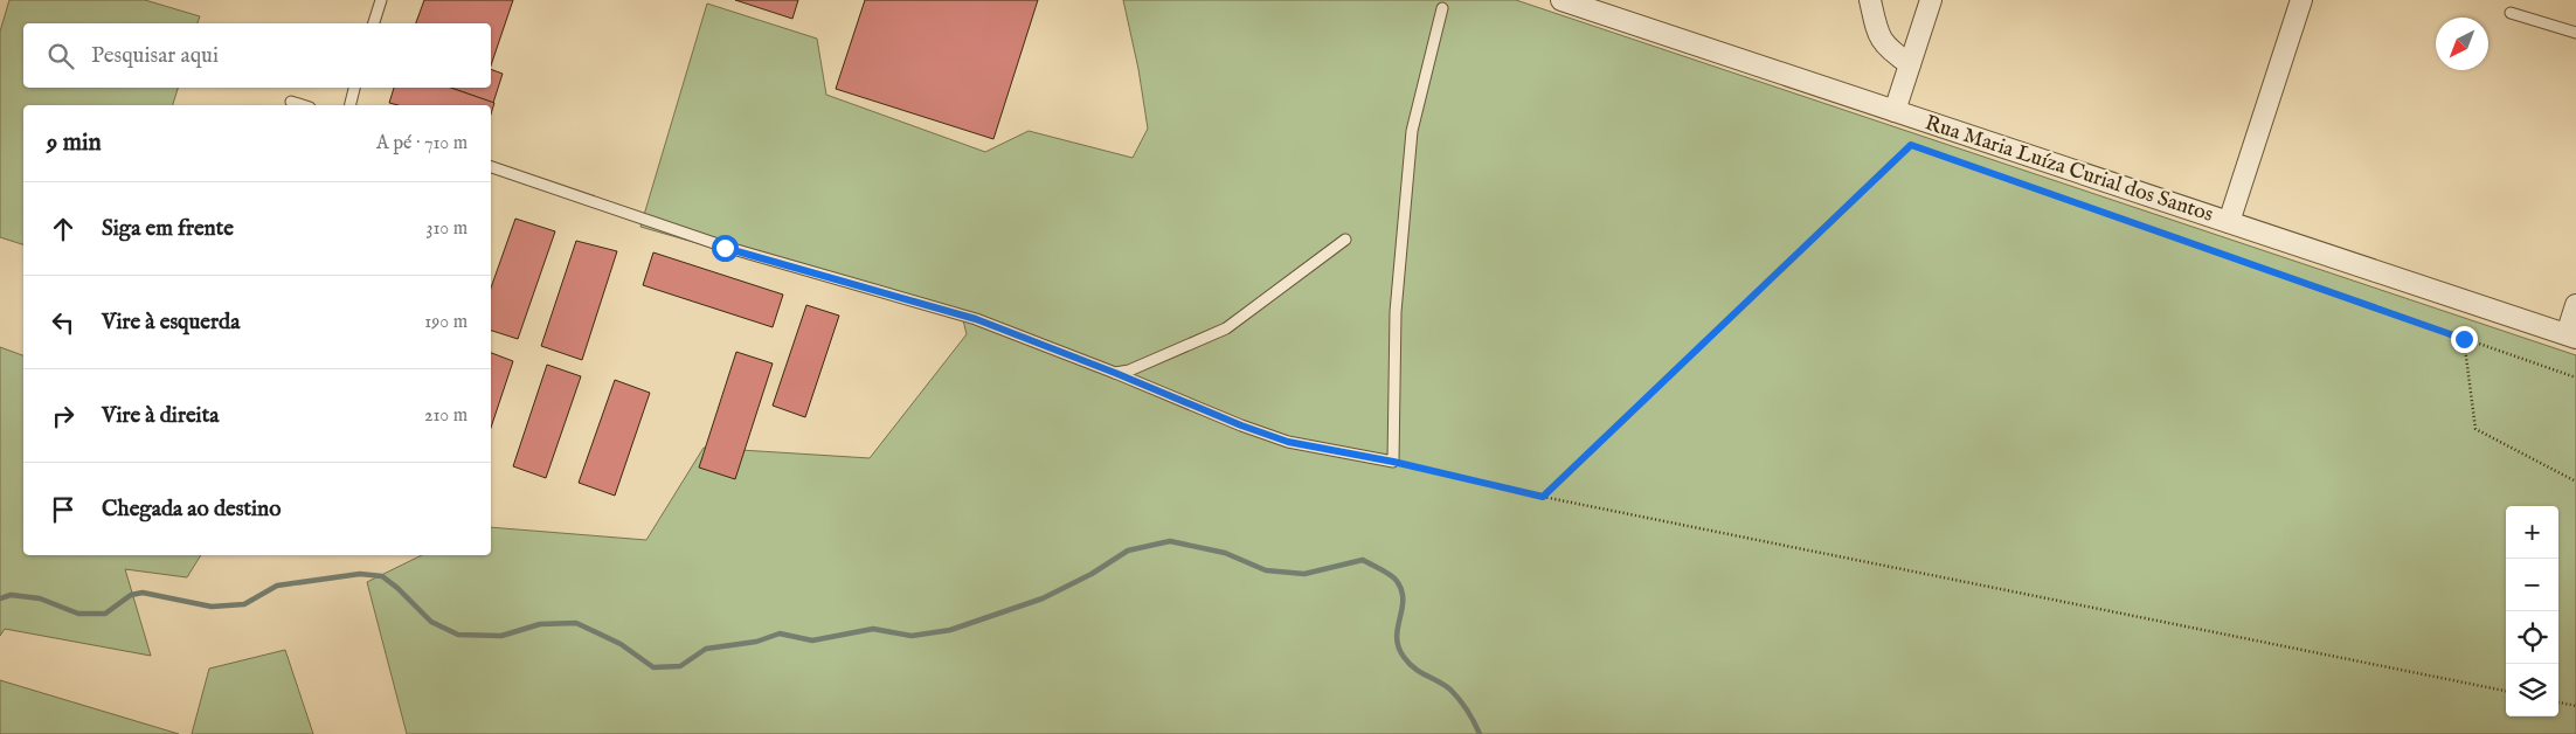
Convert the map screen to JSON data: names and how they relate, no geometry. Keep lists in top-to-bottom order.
{
  "streets": {
    "street": ["Rua Maria Luíza Curial dos Santos"]
  },
  "north": "bottom left",
  "page": {
    "search": "Pesquisar aqui",
    "heading": ["9 min", "A pé · 710 m"],
    "list": [
      ["Siga em frente", "310 m"],
      ["Vire à esquerda", "190 m"],
      ["Vire à direita", "210 m"],
      "Chegada ao destino"
    ],
    "map_buttons": ["+", "−"]
  }
}
